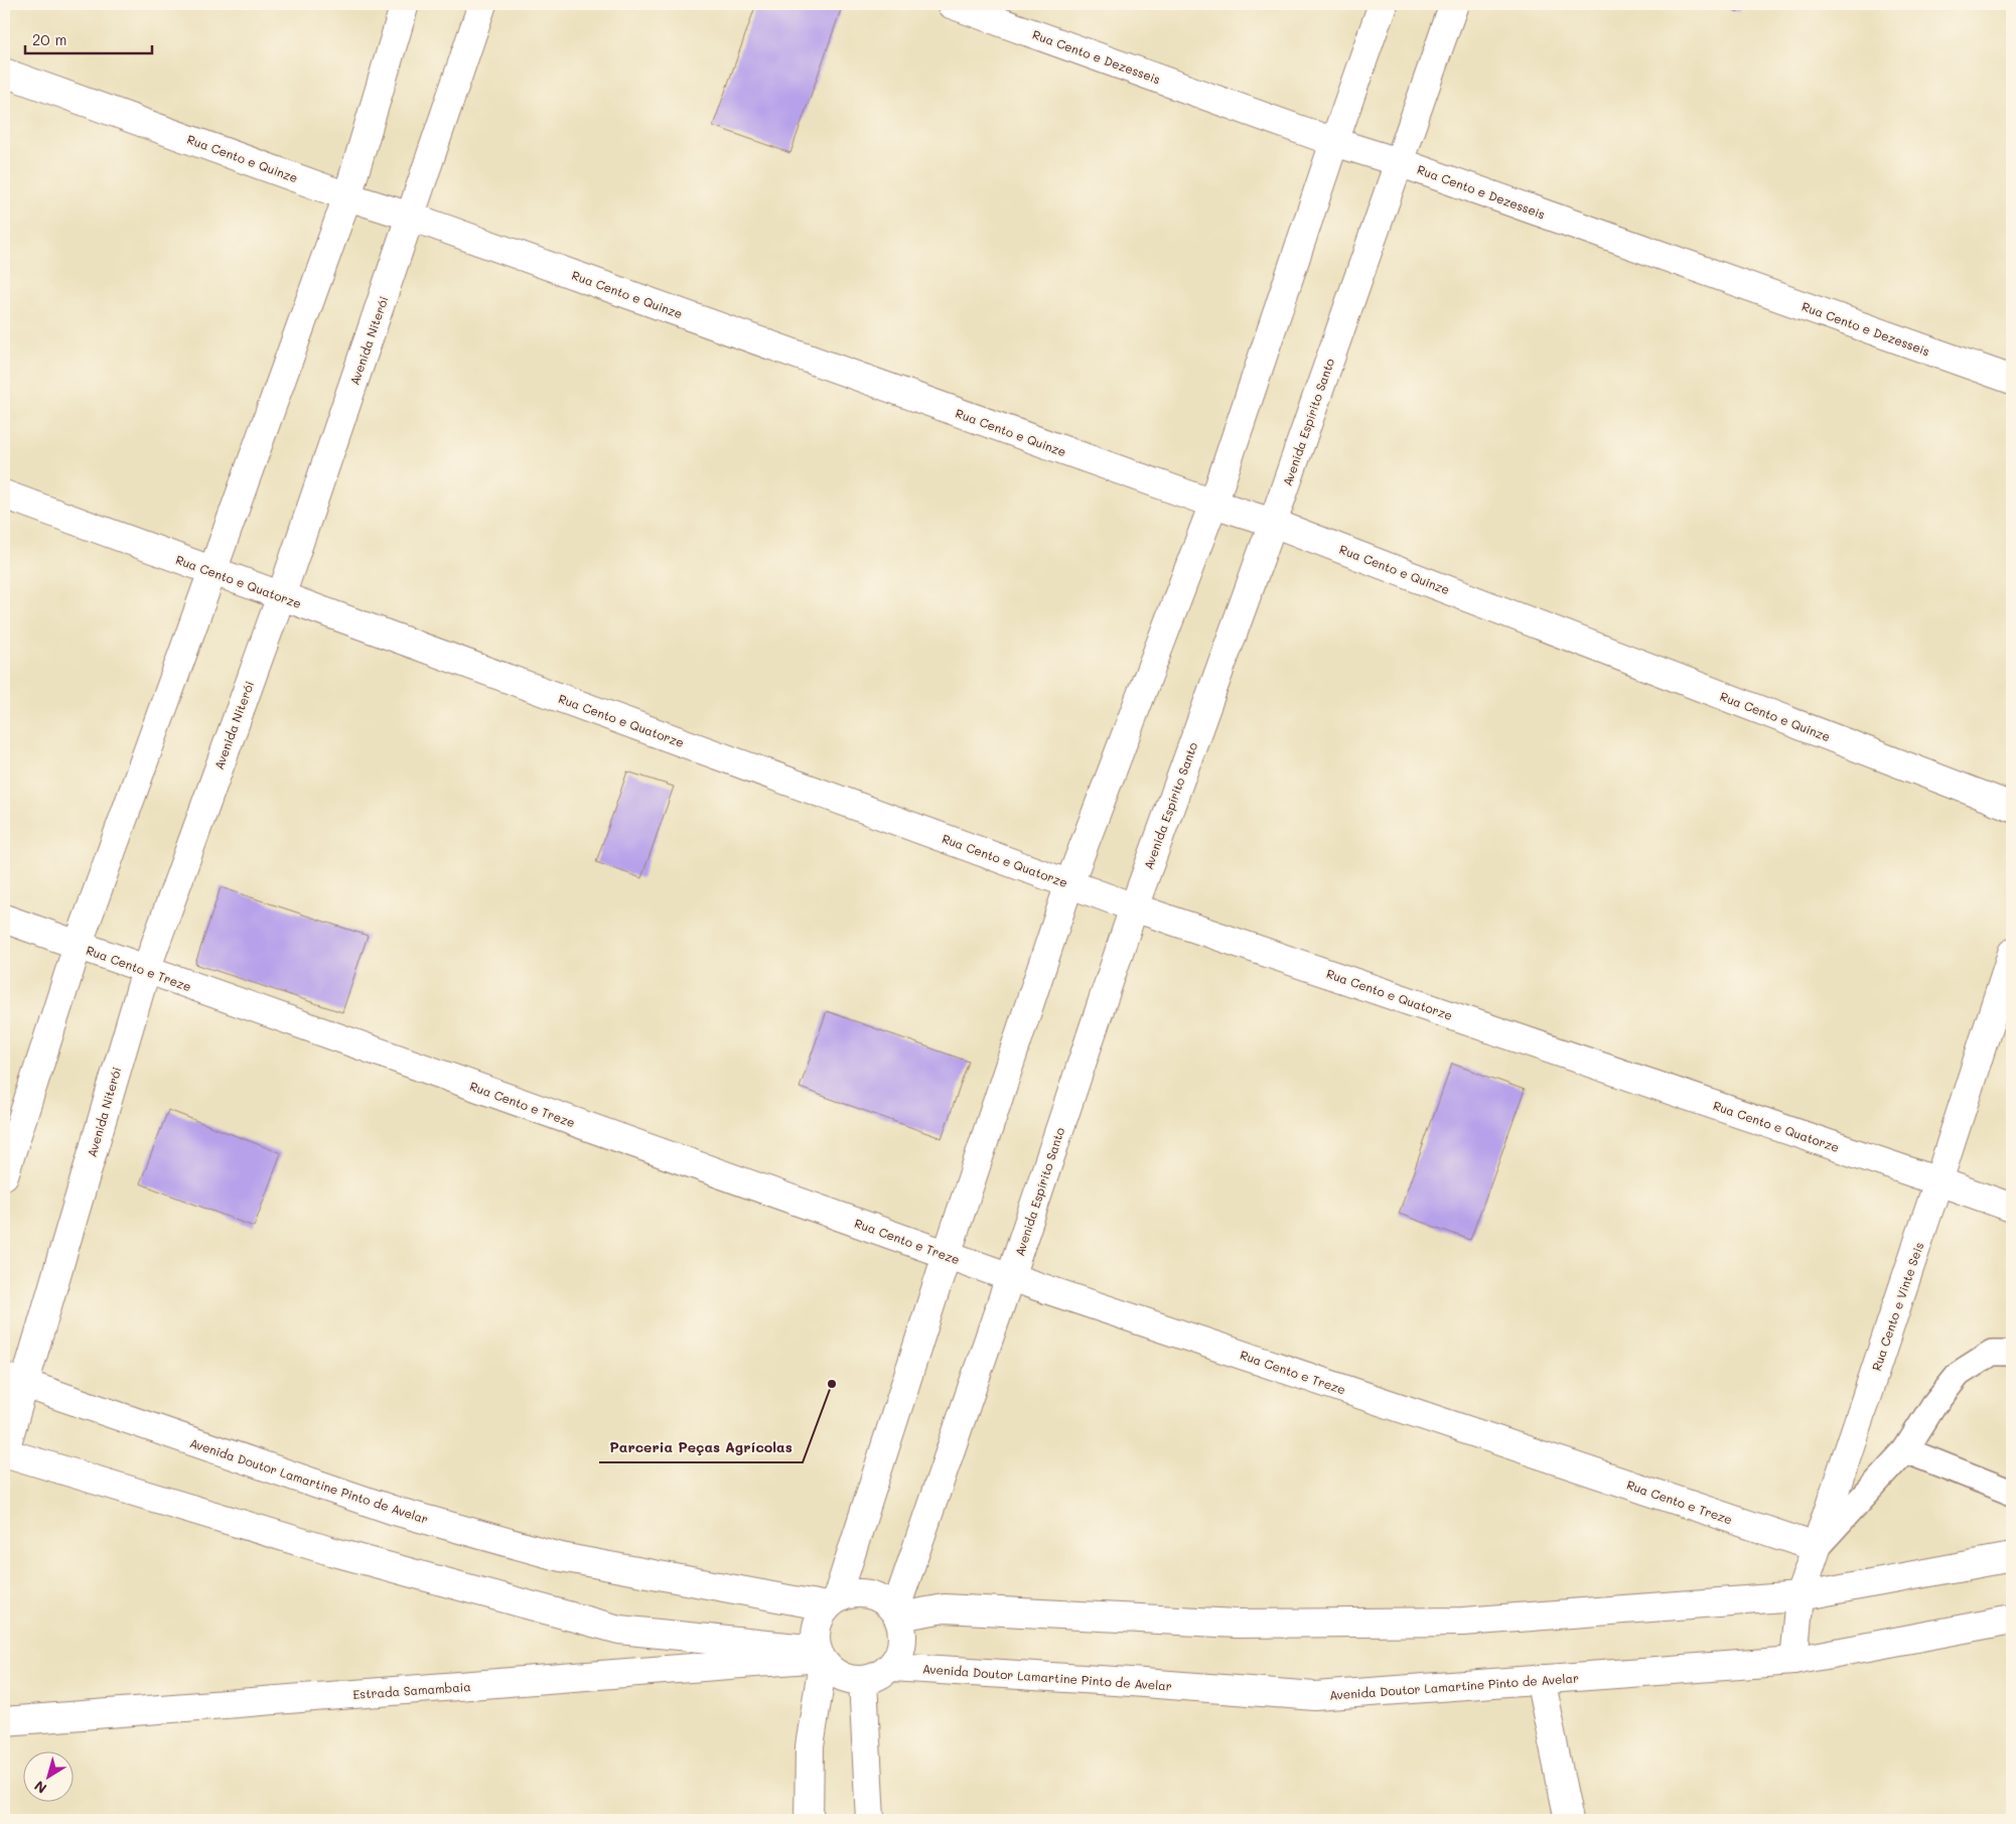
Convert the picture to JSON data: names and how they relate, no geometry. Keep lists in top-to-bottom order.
{
  "streets": {
    "street": [
      "Rua Cento e Dezesseis",
      "Rua Cento e Quinze",
      "Avenida Niterói",
      "Avenida Espírito Santo",
      "Rua Cento e Quatorze",
      "Rua Cento e Treze",
      "Rua Cento e Vinte Seis",
      "Avenida Doutor Lamartine Pinto de Avelar",
      "Estrada Samambaia"
    ]
  },
  "crossings": [
    ["Rua Cento e Dezesseis", "Avenida Espírito Santo"],
    ["Rua Cento e Quinze", "Avenida Niterói"],
    ["Rua Cento e Quinze", "Avenida Espírito Santo"],
    ["Avenida Niterói", "Rua Cento e Quatorze"],
    ["Avenida Niterói", "Rua Cento e Treze"],
    ["Avenida Niterói", "Avenida Doutor Lamartine Pinto de Avelar"],
    ["Avenida Espírito Santo", "Rua Cento e Quatorze"],
    ["Avenida Espírito Santo", "Rua Cento e Treze"],
    ["Avenida Espírito Santo", "Avenida Doutor Lamartine Pinto de Avelar"],
    ["Avenida Espírito Santo", "Estrada Samambaia"],
    ["Rua Cento e Quatorze", "Rua Cento e Vinte Seis"],
    ["Rua Cento e Treze", "Rua Cento e Vinte Seis"],
    ["Rua Cento e Vinte Seis", "Avenida Doutor Lamartine Pinto de Avelar"],
    ["Avenida Doutor Lamartine Pinto de Avelar", "Estrada Samambaia"]
  ],
  "places": ["Parceria Peças Agrícolas"],
  "scale_bar": "20 m",
  "north": "bottom left"
}
